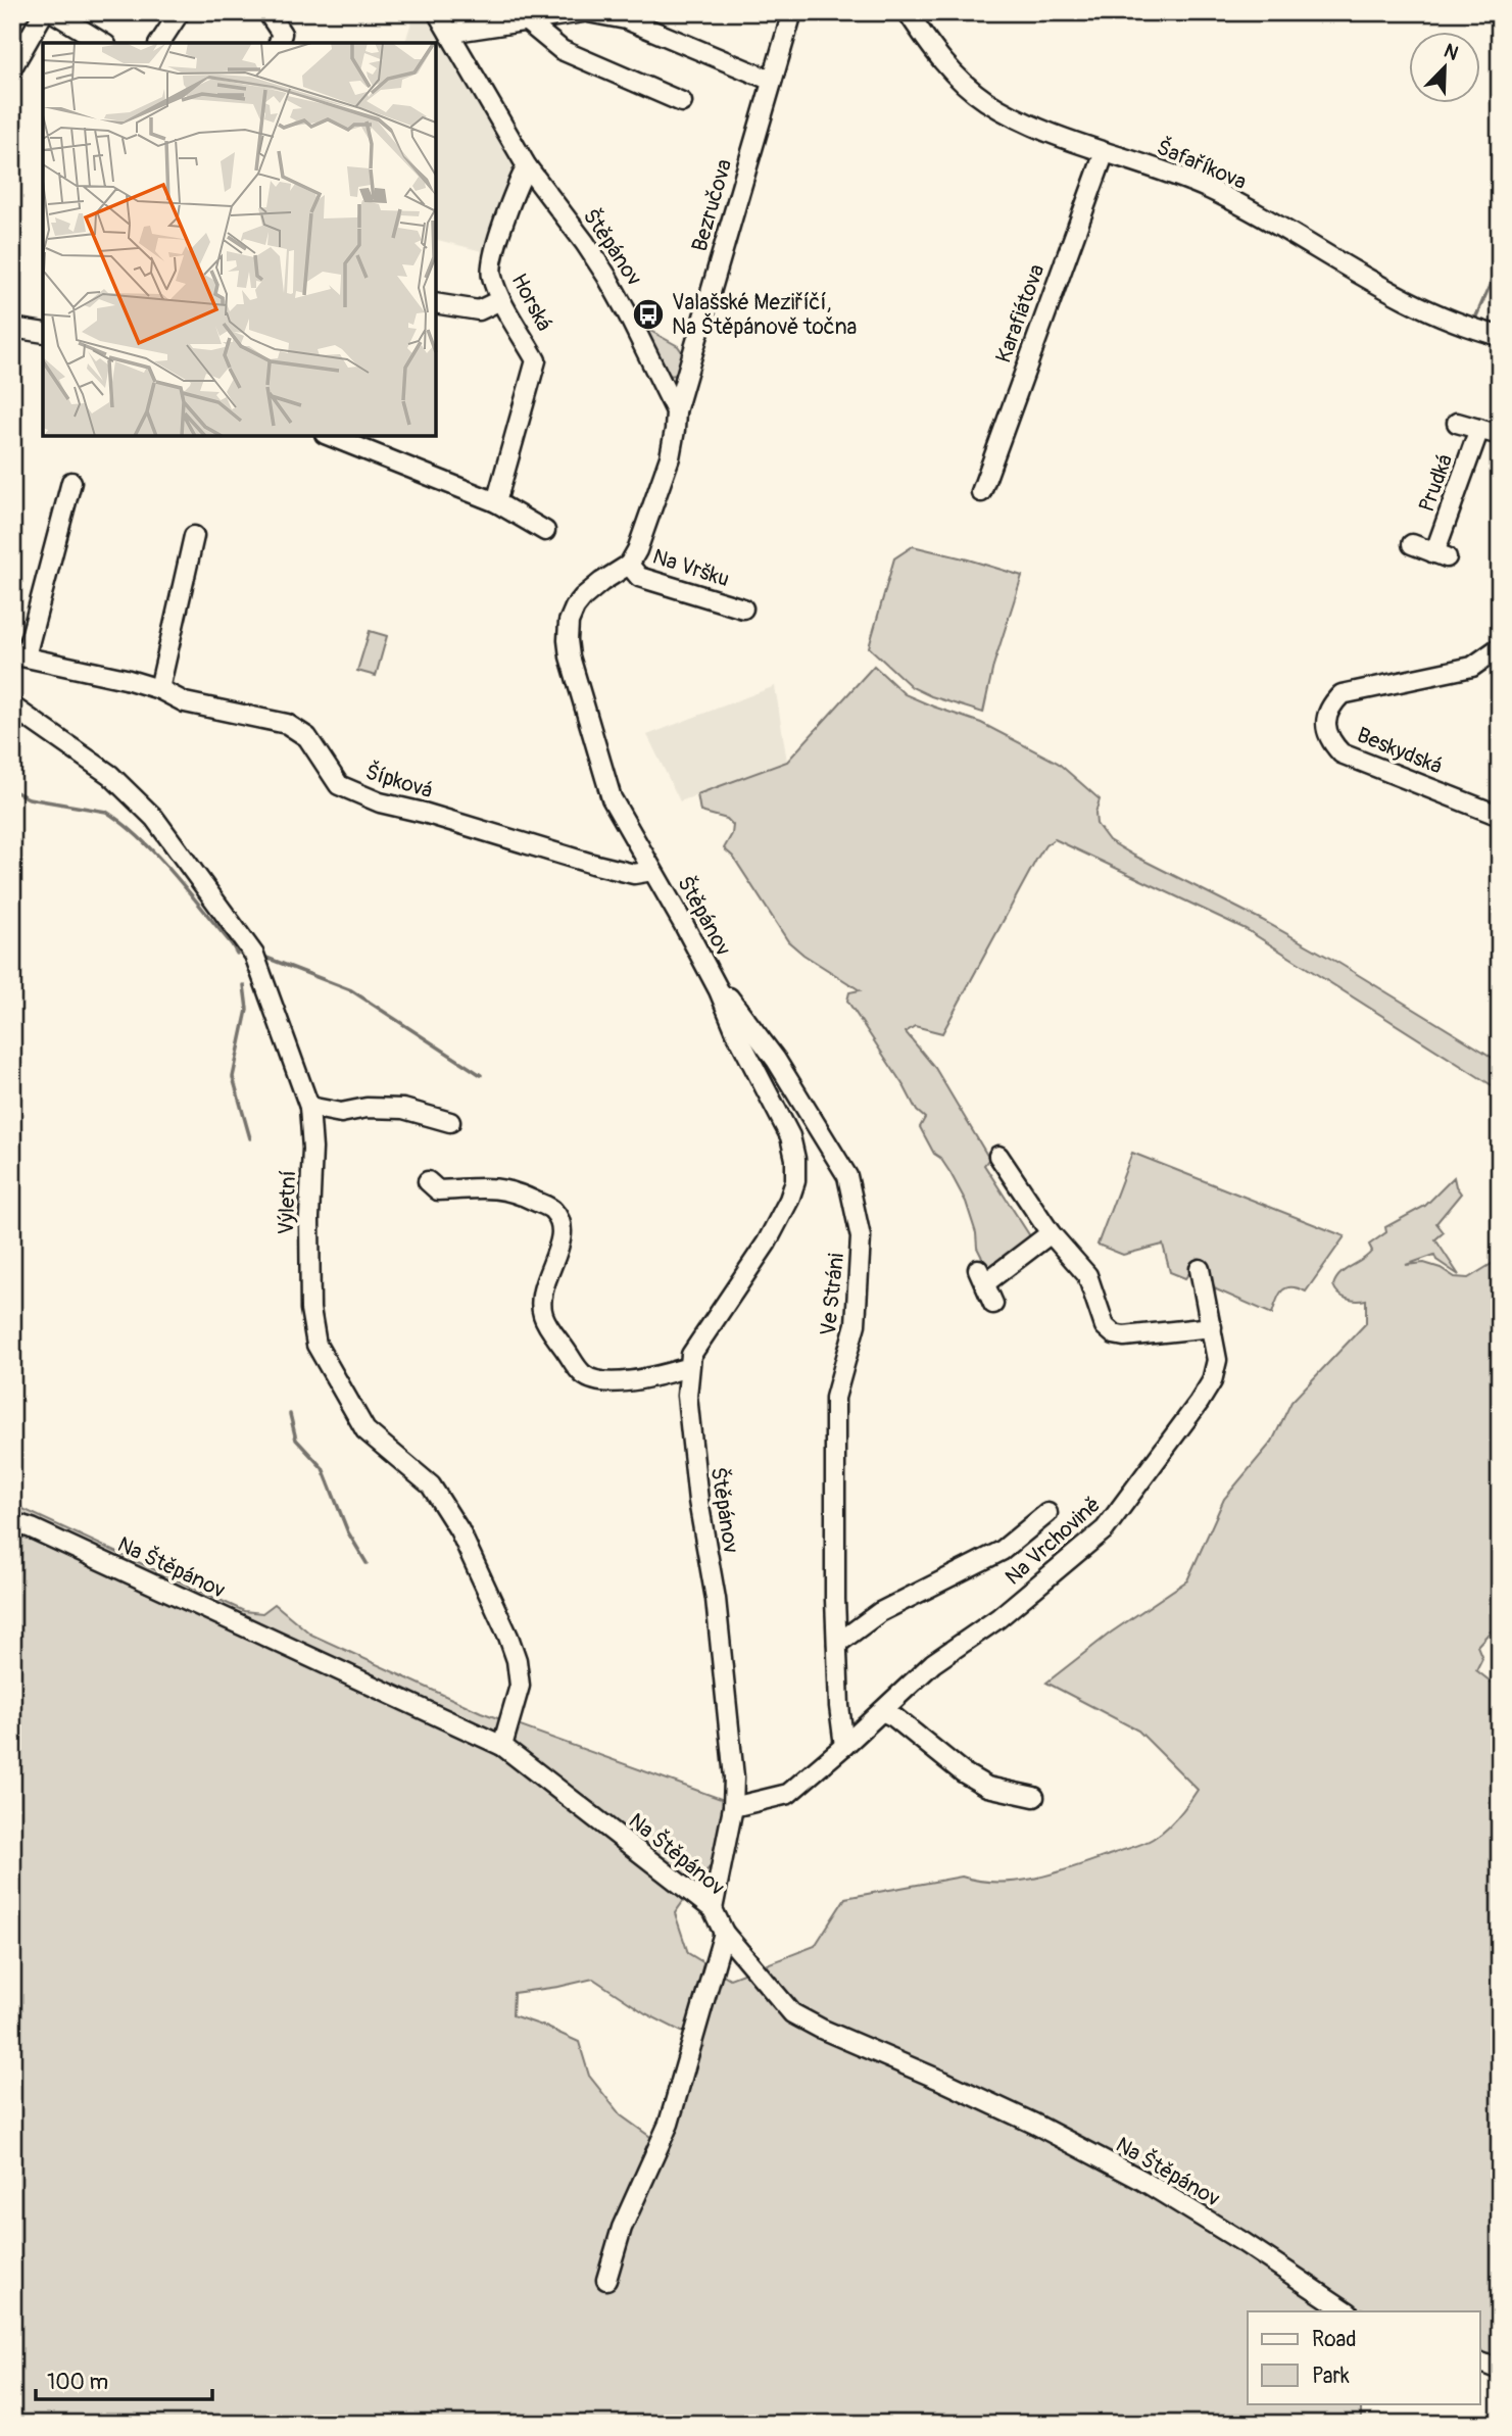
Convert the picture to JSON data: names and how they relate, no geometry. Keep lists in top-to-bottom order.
{
  "streets": {
    "street": [
      "Šafaříkova",
      "Bezručova",
      "Štěpánov",
      "Horská",
      "Karafiátova",
      "Prudká",
      "Na Vršku",
      "Beskydská",
      "Šípková",
      "Výletní",
      "Ve Stráni",
      "Na Vrchovině",
      "Na Štěpánov"
    ]
  },
  "crossings": [
    ["Šafaříkova", "Karafiátova"],
    ["Bezručova", "Štěpánov"],
    ["Štěpánov", "Horská"],
    ["Štěpánov", "Na Vršku"],
    ["Štěpánov", "Šípková"],
    ["Štěpánov", "Ve Stráni"],
    ["Štěpánov", "Na Vrchovině"],
    ["Štěpánov", "Na Štěpánov"],
    ["Výletní", "Na Štěpánov"],
    ["Ve Stráni", "Na Vrchovině"]
  ],
  "places": {
    "bus stop": ["Valašské Meziříčí, Na Štěpánově točna"]
  },
  "legend": ["Road", "Park"],
  "scale_bar": "100 m",
  "north": "top right"
}
